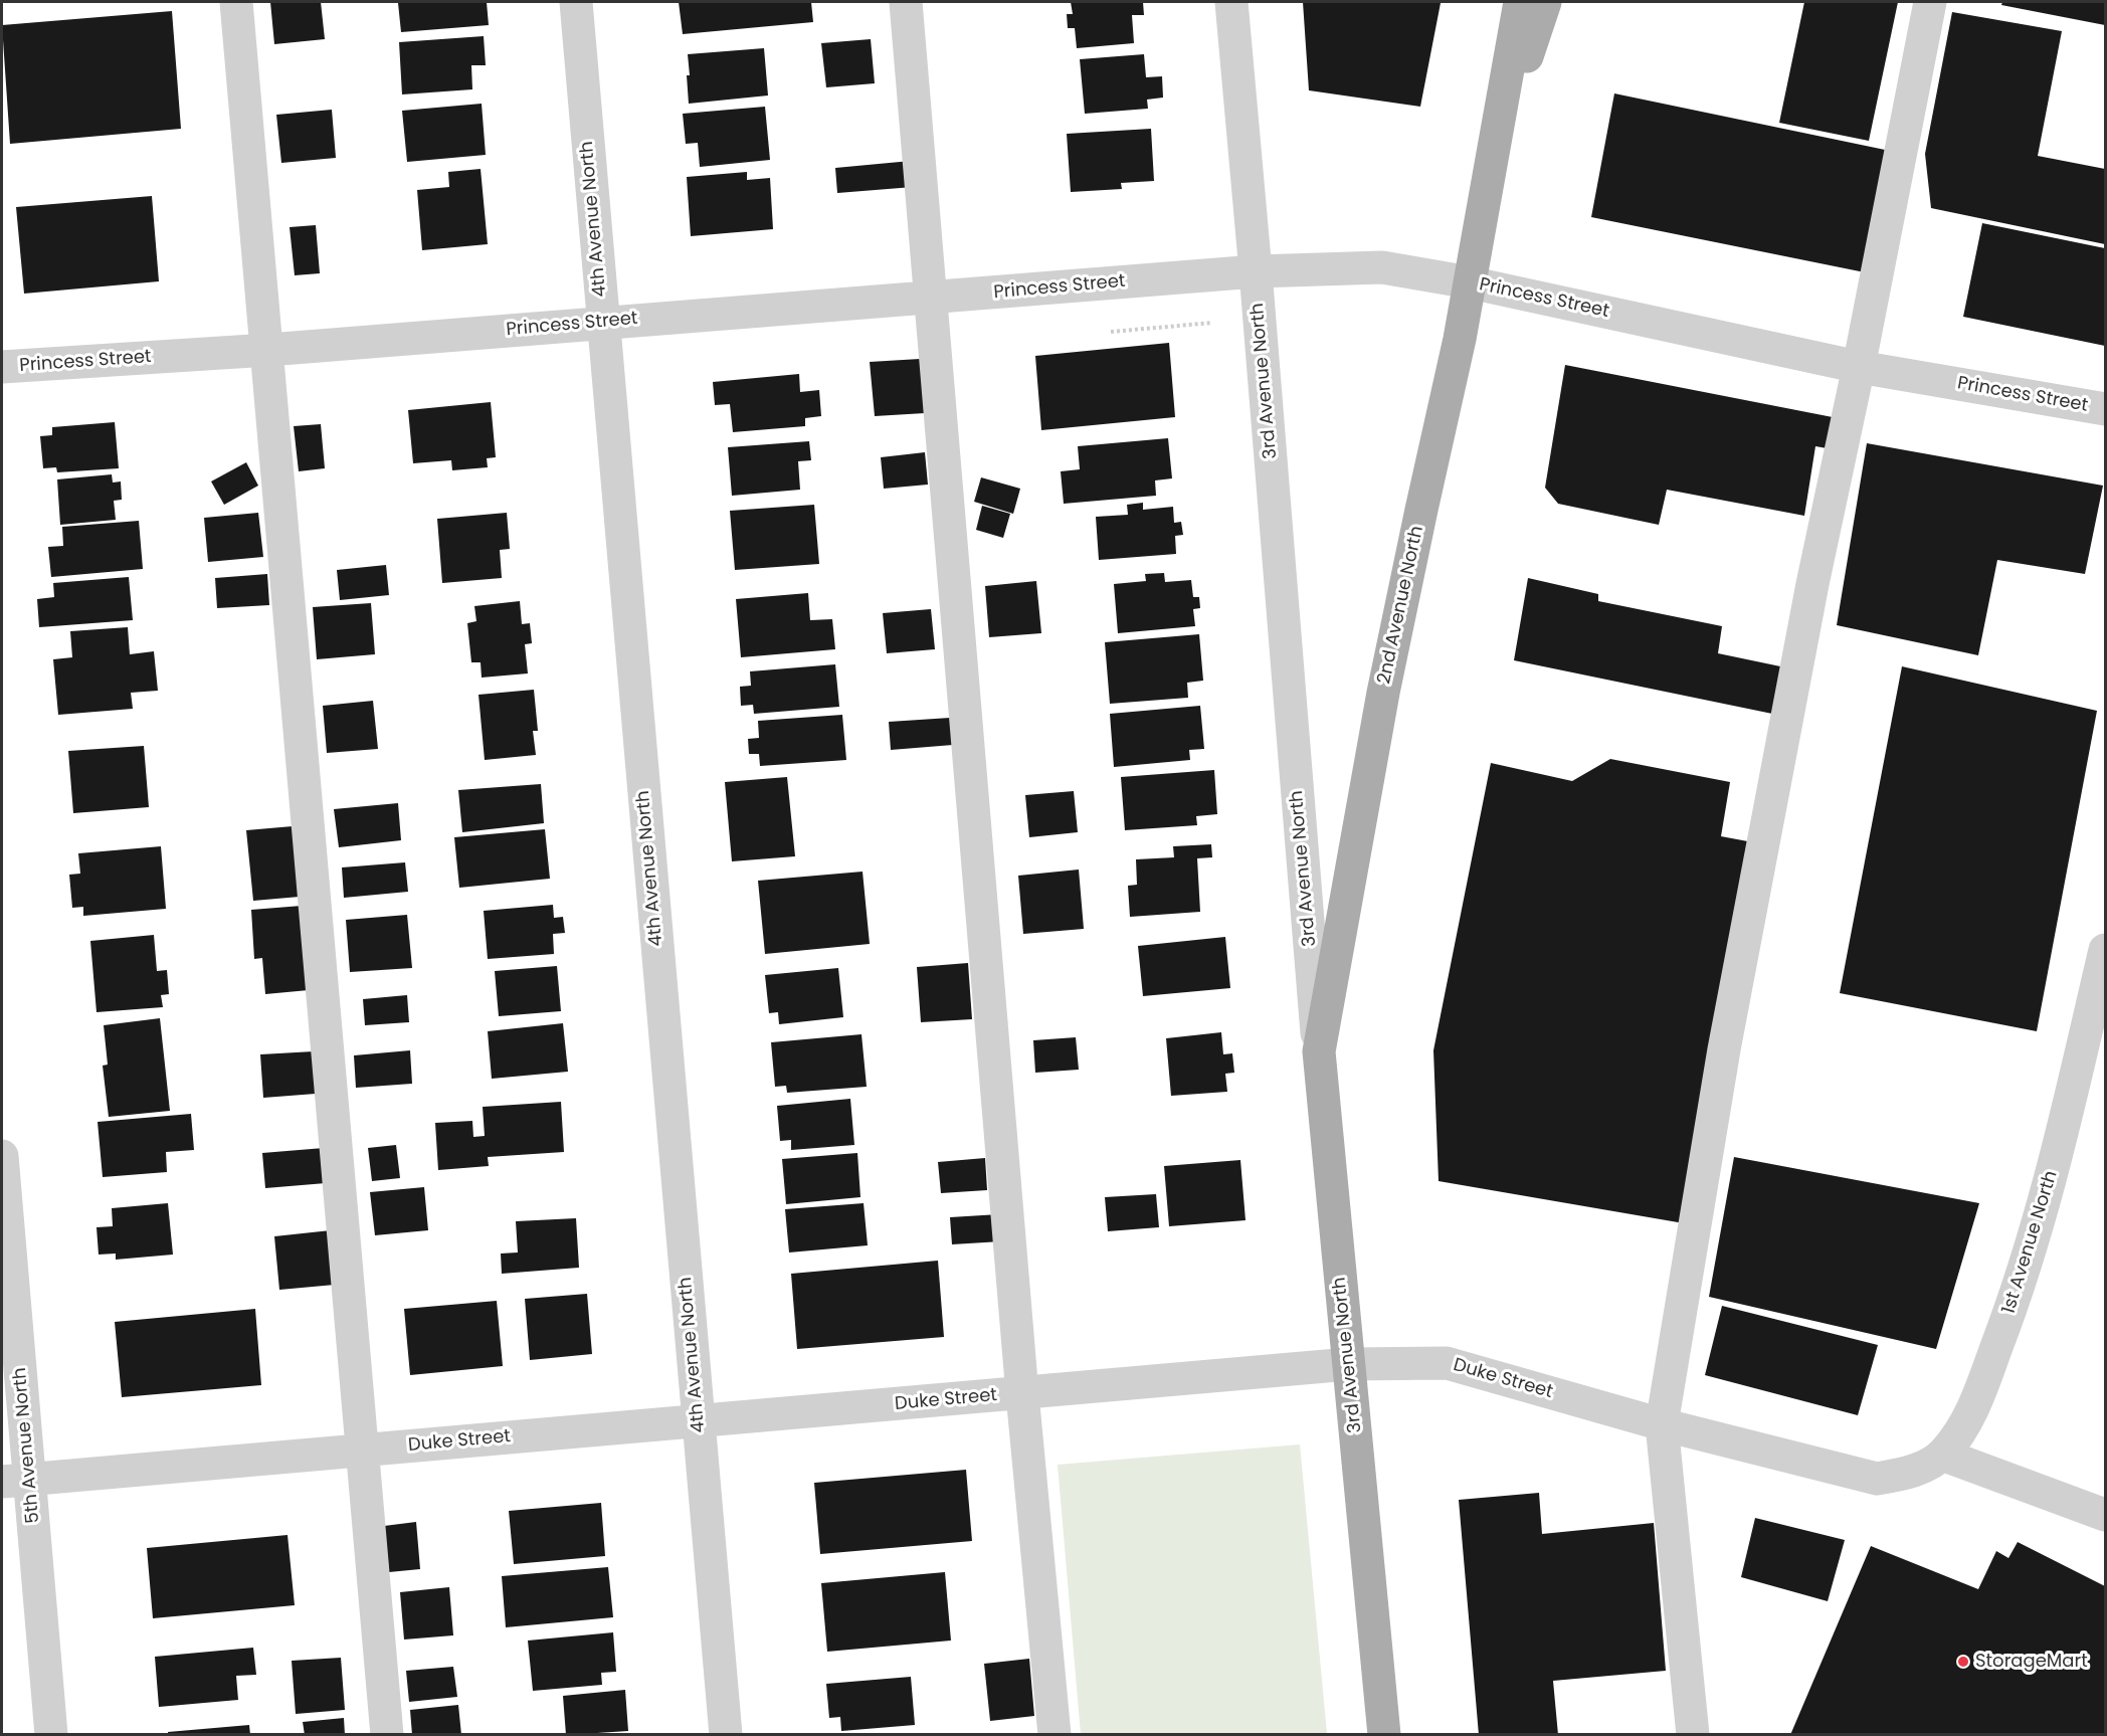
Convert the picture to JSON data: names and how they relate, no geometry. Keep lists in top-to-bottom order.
{
  "streets": {
    "main road": ["3rd Avenue North", "2nd Avenue North"],
    "street": [
      "4th Avenue North",
      "Princess Street",
      "1st Avenue North",
      "Duke Street",
      "5th Avenue North"
    ]
  },
  "crossings": [
    ["4th Avenue North", "Princess Street"],
    ["4th Avenue North", "Duke Street"],
    ["Princess Street", "3rd Avenue North"],
    ["Princess Street", "2nd Avenue North"],
    ["3rd Avenue North", "2nd Avenue North"],
    ["3rd Avenue North", "Duke Street"],
    ["1st Avenue North", "Duke Street"],
    ["Duke Street", "5th Avenue North"]
  ],
  "places": ["StorageMart"]
}
